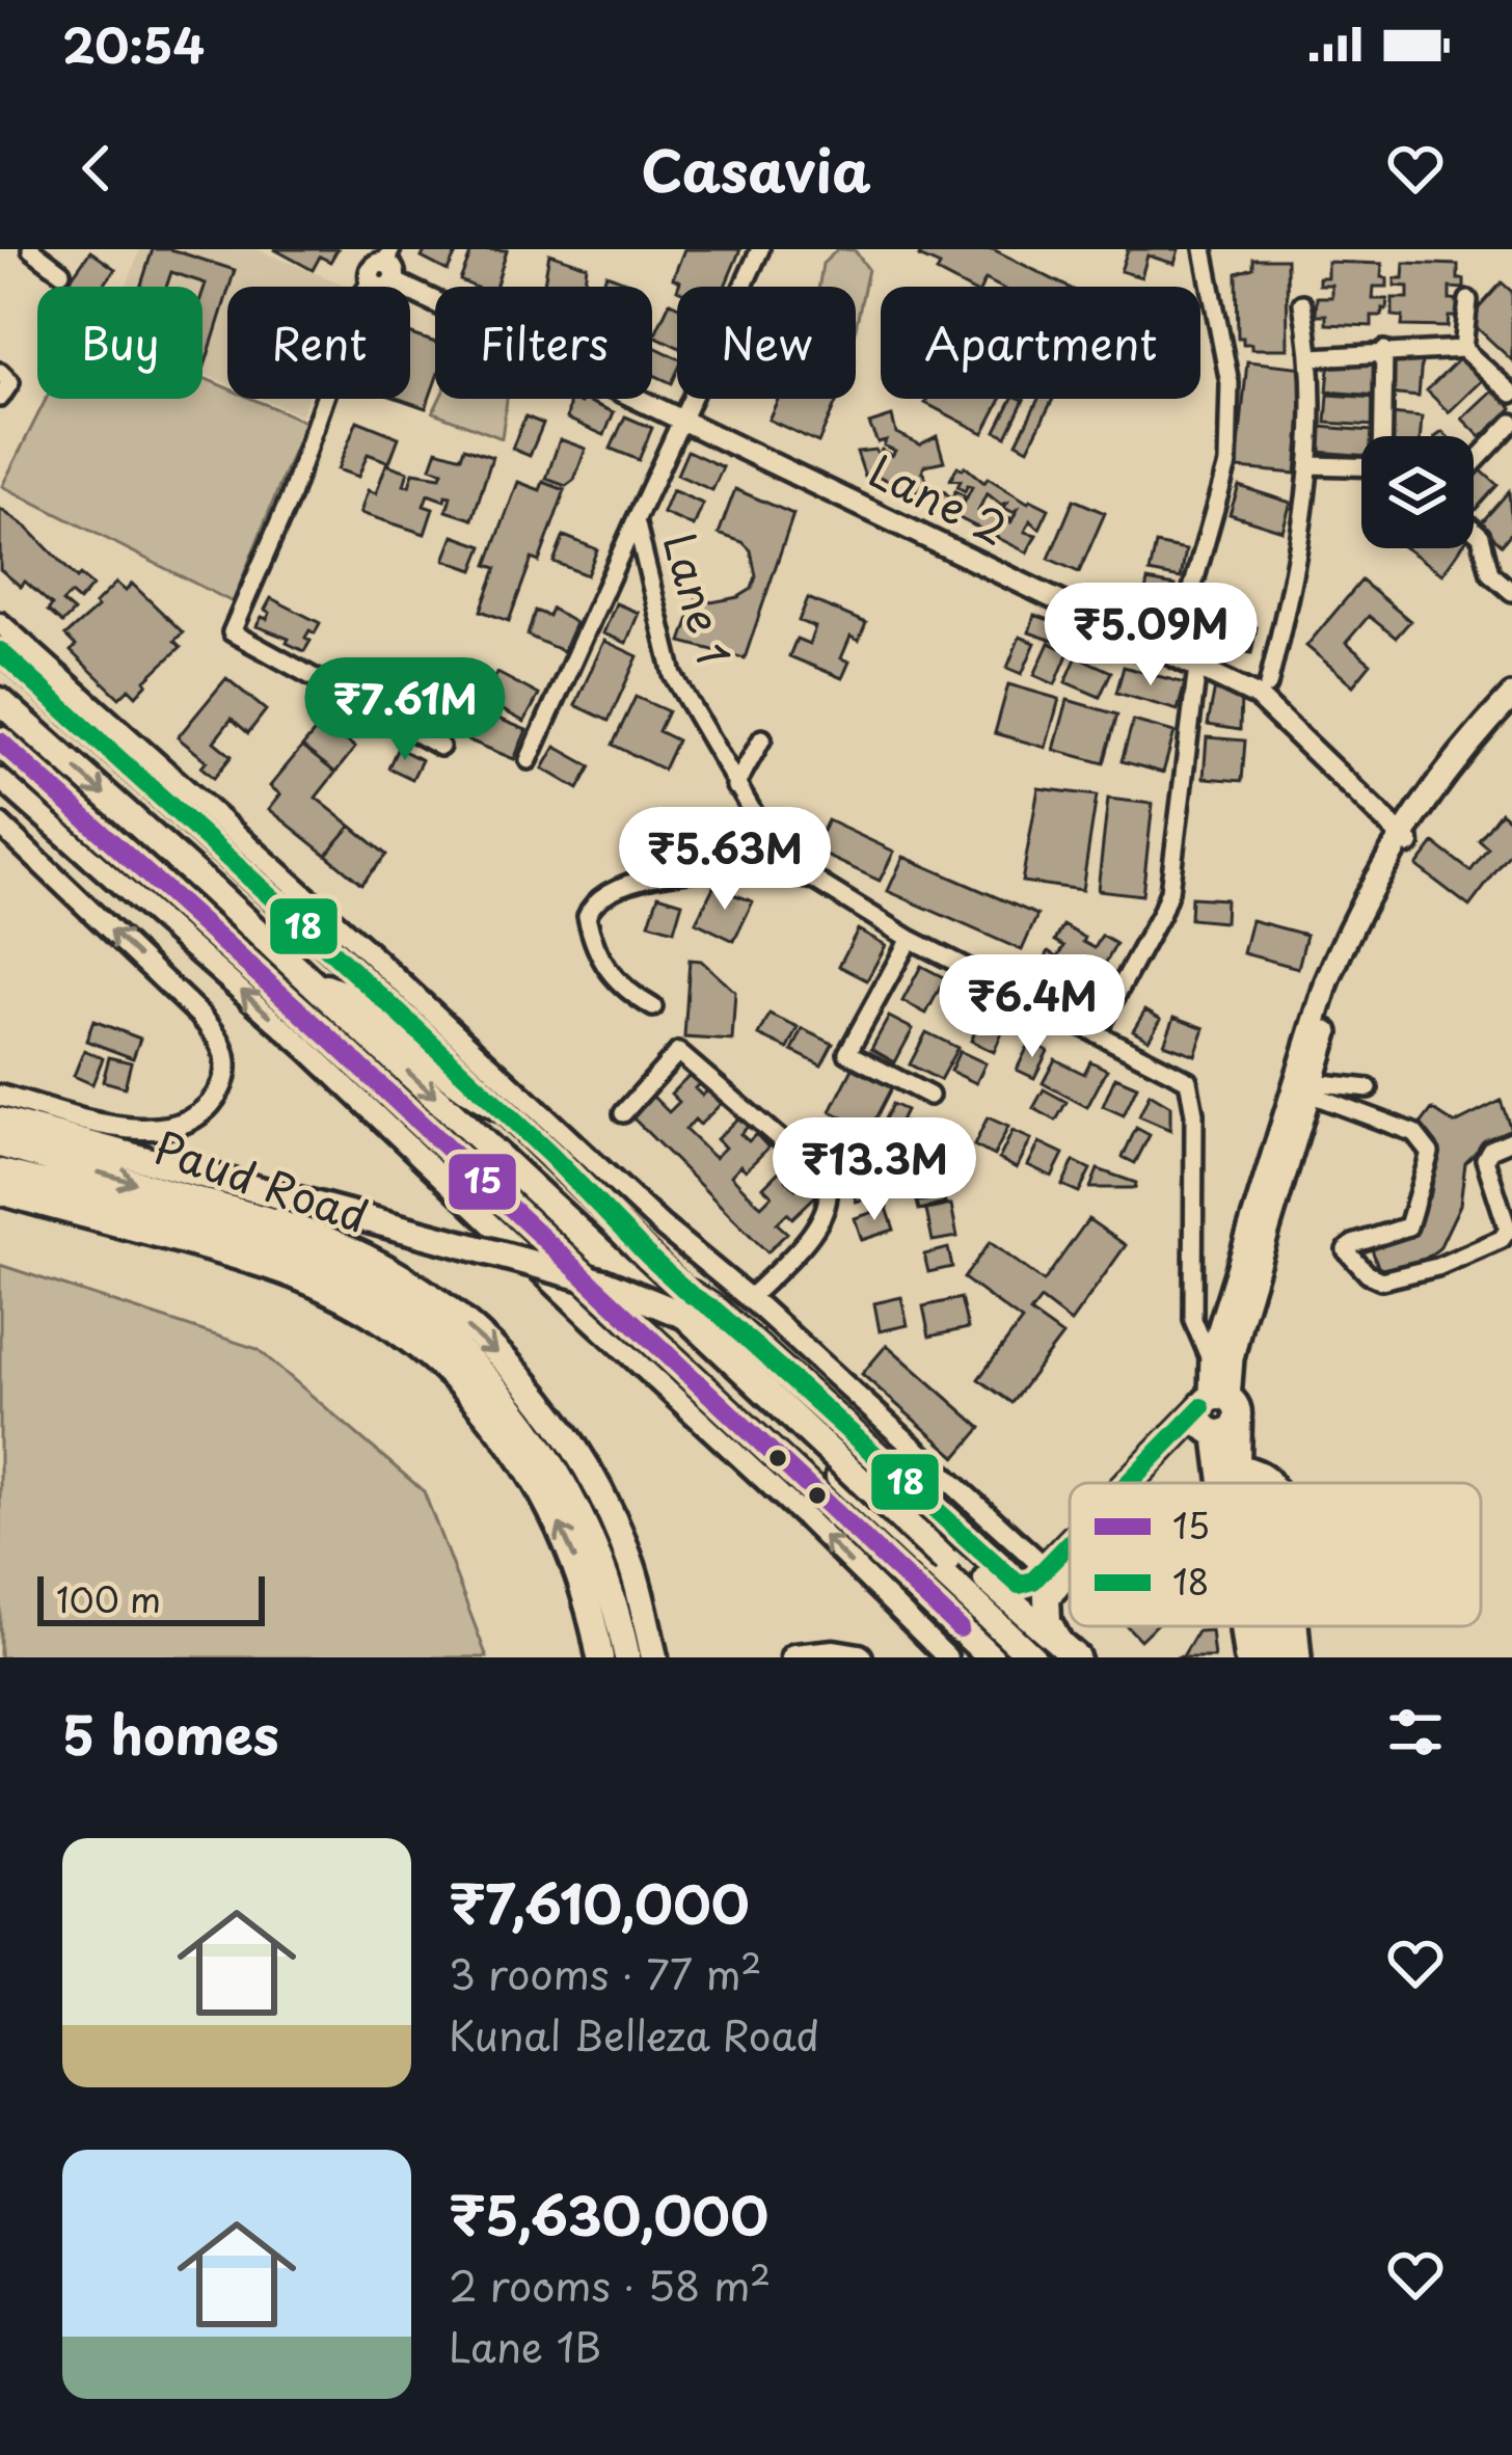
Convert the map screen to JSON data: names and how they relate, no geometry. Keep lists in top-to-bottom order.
{
  "streets": {
    "main road": ["Paud Road"],
    "street": ["Lane 2", "Lane 1"]
  },
  "crossings": [
    ["Lane 2", "Lane 1"]
  ],
  "lines": ["transit line 18", "transit line 15"],
  "legend": ["15", "18"],
  "scale_bar": "100 m",
  "page": {
    "status": "20:54",
    "header": "Casavia",
    "chip": [
      "Buy",
      "Rent",
      "Filters",
      "New",
      "Apartment"
    ],
    "price": [
      "₹5.09M",
      "₹7.61M",
      "₹5.63M",
      "₹6.4M",
      "₹13.3M"
    ],
    "scale": "100 m",
    "heading": "5 homes",
    "list": [
      {
        "name": "₹7,610,000",
        "note": "3 rooms · 77 m² · Kunal Belleza Road"
      },
      {
        "name": "₹5,630,000",
        "note": "2 rooms · 58 m² · Lane 1B"
      }
    ]
  }
}
